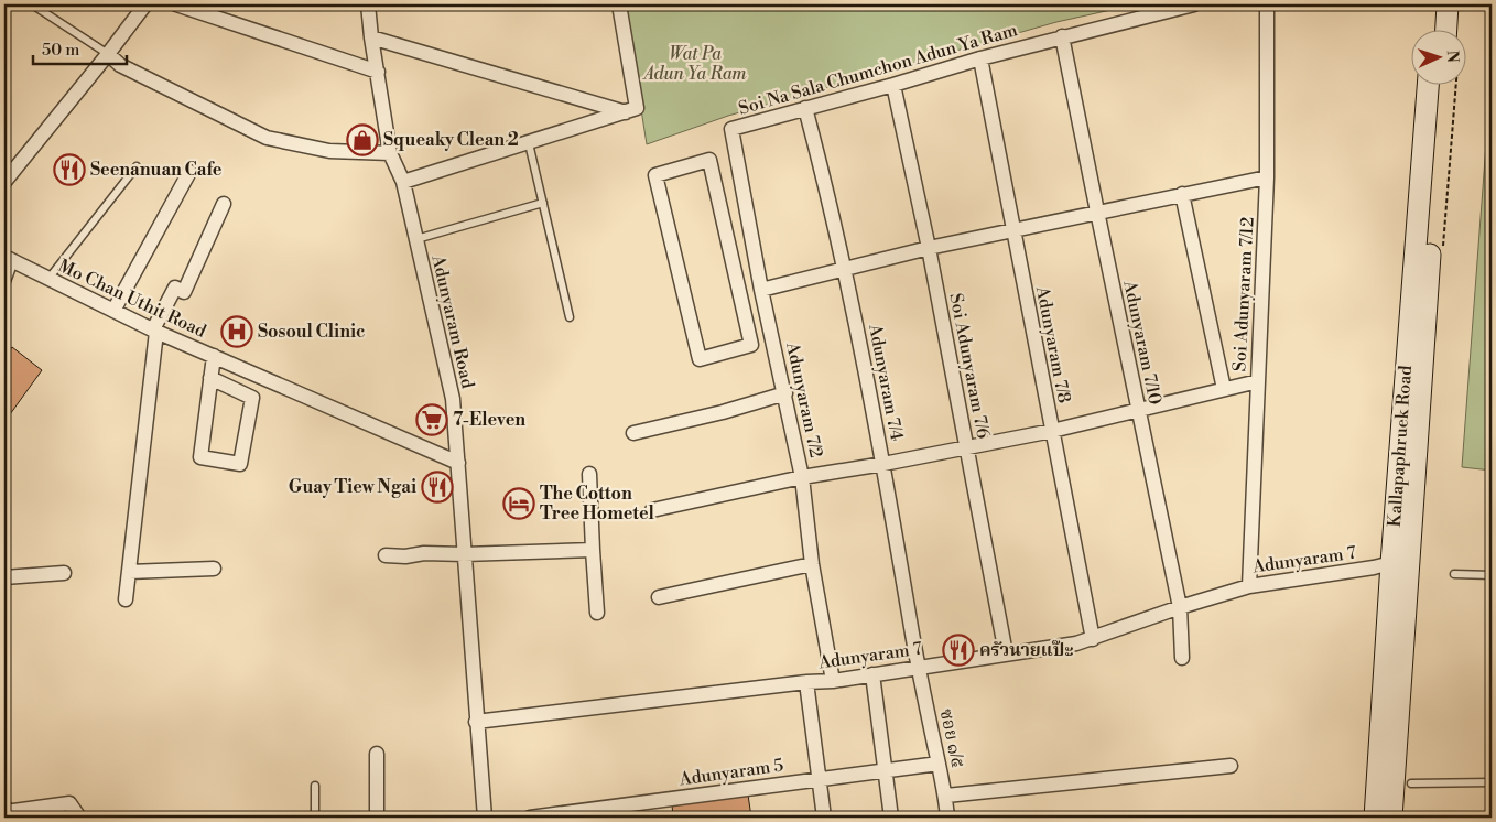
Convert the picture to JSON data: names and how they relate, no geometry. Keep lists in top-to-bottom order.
{
  "streets": {
    "main road": ["Kallapaphruek Road"],
    "street": [
      "Soi Na Sala Chumchon Adun Ya Ram",
      "Soi Adunyaram 7/12",
      "Mo Chan Uthit Road",
      "Adunyaram Road",
      "Adunyaram 7/10",
      "Adunyaram 7/8",
      "Soi Adunyaram 7/6",
      "Adunyaram 7/4",
      "Adunyaram 7/2",
      "Adunyaram 7",
      "ซอย ๑/๕",
      "Adunyaram 5"
    ]
  },
  "crossings": [
    ["Soi Na Sala Chumchon Adun Ya Ram", "Adunyaram 7/10"],
    ["Soi Na Sala Chumchon Adun Ya Ram", "Adunyaram 7/8"],
    ["Soi Na Sala Chumchon Adun Ya Ram", "Soi Adunyaram 7/6"],
    ["Soi Na Sala Chumchon Adun Ya Ram", "Adunyaram 7/4"],
    ["Soi Na Sala Chumchon Adun Ya Ram", "Adunyaram 7/2"],
    ["Soi Adunyaram 7/12", "Adunyaram 7"],
    ["Mo Chan Uthit Road", "Adunyaram Road"],
    ["Adunyaram Road", "Adunyaram 7"],
    ["Adunyaram 7/10", "Adunyaram 7"],
    ["Adunyaram 7/8", "Adunyaram 7"],
    ["Soi Adunyaram 7/6", "Adunyaram 7"],
    ["Adunyaram 7/4", "Adunyaram 7"],
    ["Adunyaram 7/4", "ซอย ๑/๕"],
    ["Adunyaram 7/2", "Adunyaram 7"],
    ["Kallapaphruek Road", "Adunyaram 7"],
    ["Adunyaram 7", "ซอย ๑/๕"],
    ["ซอย ๑/๕", "Adunyaram 5"]
  ],
  "parks": ["Wat Pa Adun Ya Ram"],
  "places": {
    "shop": ["Squeaky Clean 2"],
    "restaurant": ["Seenanuan Cafe", "Guay Tiew Ngai", "ครัวนายแป๊ะ"],
    "hospital": ["Sosoul Clinic"],
    "supermarket": ["7-Eleven"],
    "hotel": ["The Cotton Tree Hometel"]
  },
  "scale_bar": "50 m",
  "north": "right"
}
